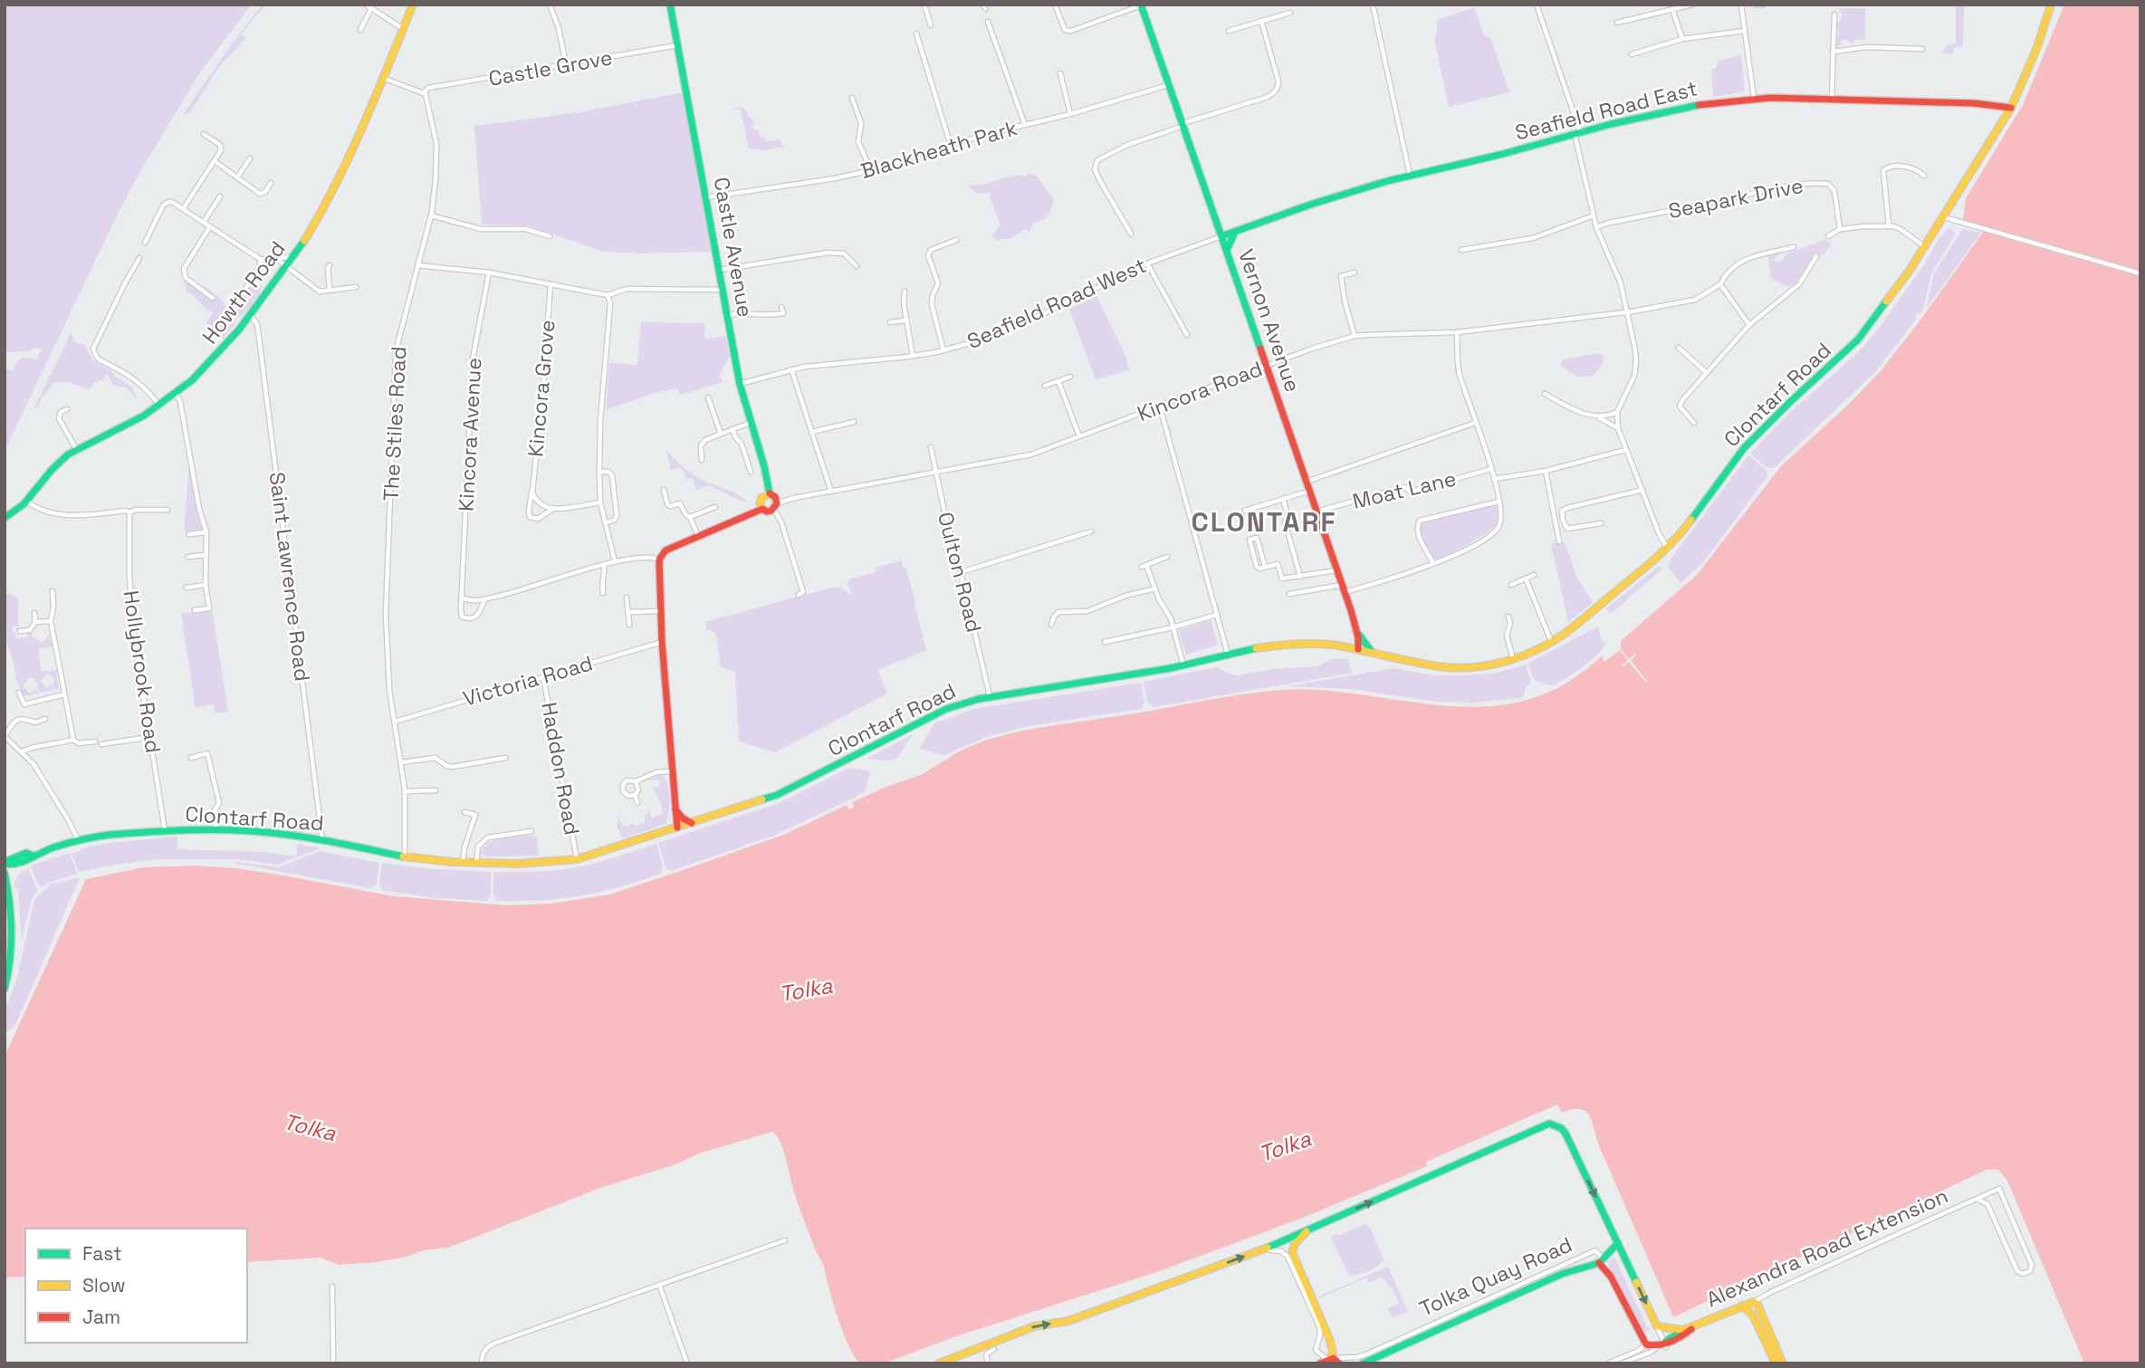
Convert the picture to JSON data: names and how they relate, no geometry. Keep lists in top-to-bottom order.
{
  "streets": {
    "main road": [
      "Seafield Road East",
      "Castle Avenue",
      "Howth Road",
      "Vernon Avenue",
      "Clontarf Road",
      "Alexandra Road Extension",
      "Tolka Quay Road"
    ],
    "street": [
      "Castle Grove",
      "Blackheath Park",
      "Seapark Drive",
      "Seafield Road West",
      "Kincora Grove",
      "Kincora Road",
      "The Stiles Road",
      "Kincora Avenue",
      "Moat Lane",
      "Oulton Road",
      "Saint Lawrence Road",
      "Hollybrook Road",
      "Victoria Road",
      "Haddon Road"
    ]
  },
  "crossings": [
    ["Castle Grove", "Castle Avenue"],
    ["Castle Grove", "The Stiles Road"],
    ["Seafield Road East", "Seafield Road West"],
    ["Seafield Road East", "Vernon Avenue"],
    ["Seafield Road East", "Clontarf Road"],
    ["Blackheath Park", "Castle Avenue"],
    ["Blackheath Park", "Vernon Avenue"],
    ["Castle Avenue", "Seafield Road West"],
    ["Castle Avenue", "Kincora Road"],
    ["Howth Road", "Saint Lawrence Road"],
    ["Seafield Road West", "Vernon Avenue"],
    ["Vernon Avenue", "Kincora Road"],
    ["Vernon Avenue", "Clontarf Road"],
    ["Vernon Avenue", "Moat Lane"],
    ["Kincora Road", "Oulton Road"],
    ["Clontarf Road", "The Stiles Road"],
    ["Clontarf Road", "Oulton Road"],
    ["Clontarf Road", "Saint Lawrence Road"],
    ["Clontarf Road", "Hollybrook Road"],
    ["Clontarf Road", "Haddon Road"],
    ["The Stiles Road", "Victoria Road"],
    ["Victoria Road", "Haddon Road"]
  ],
  "districts": ["CLONTARF"],
  "water": ["Tolka"],
  "legend": ["Fast", "Slow", "Jam"]
}
